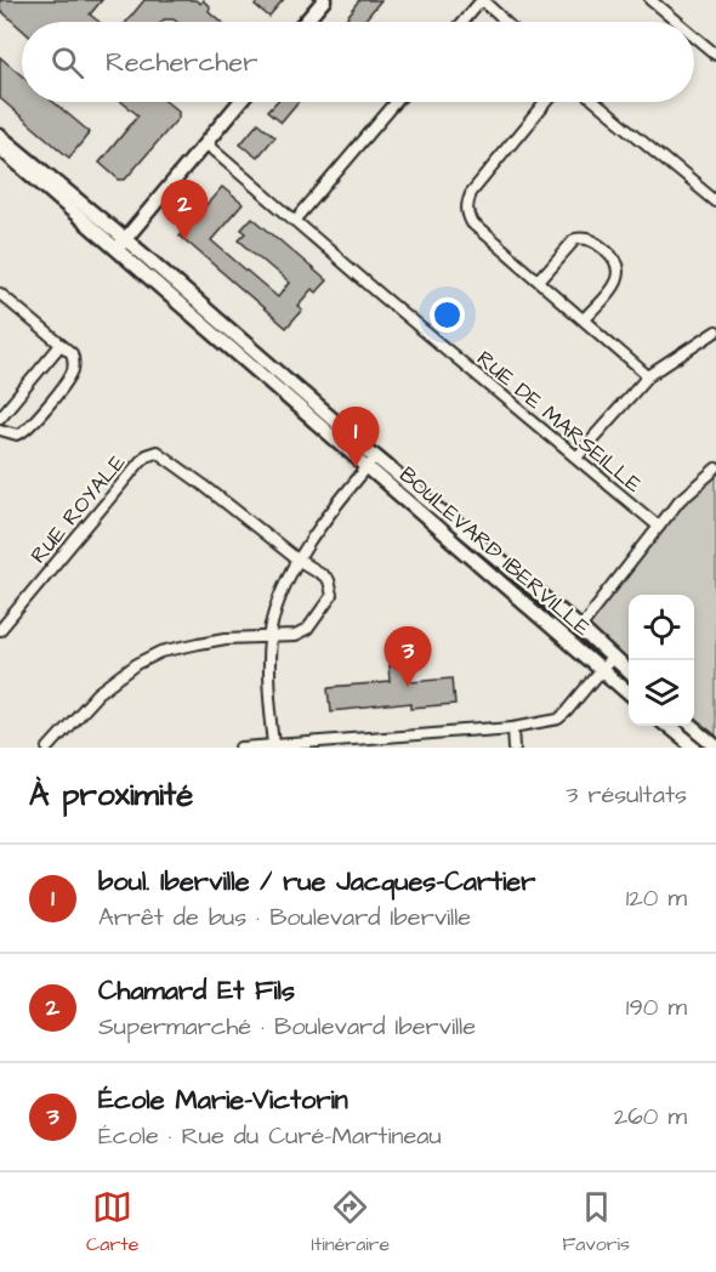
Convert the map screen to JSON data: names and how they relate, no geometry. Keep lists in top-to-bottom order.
{
  "streets": {
    "street": ["RUE DE MARSEILLE", "RUE ROYALE", "BOULEVARD IBERVILLE"]
  },
  "page": {
    "search": "Rechercher",
    "pins": ["2", "1", "3"],
    "heading": ["À proximité", "3 résultats"],
    "list": [
      {
        "mark": "1",
        "name": "boul. Iberville / rue Jacques-Cartier",
        "note": "Arrêt de bus · Boulevard Iberville",
        "value": "120 m"
      },
      {
        "mark": "2",
        "name": "Chamard Et Fils",
        "note": "Supermarché · Boulevard Iberville",
        "value": "190 m"
      },
      {
        "mark": "3",
        "name": "École Marie-Victorin",
        "note": "École · Rue du Curé-Martineau",
        "value": "260 m"
      }
    ],
    "nav": ["Carte", "Itinéraire", "Favoris"]
  }
}
